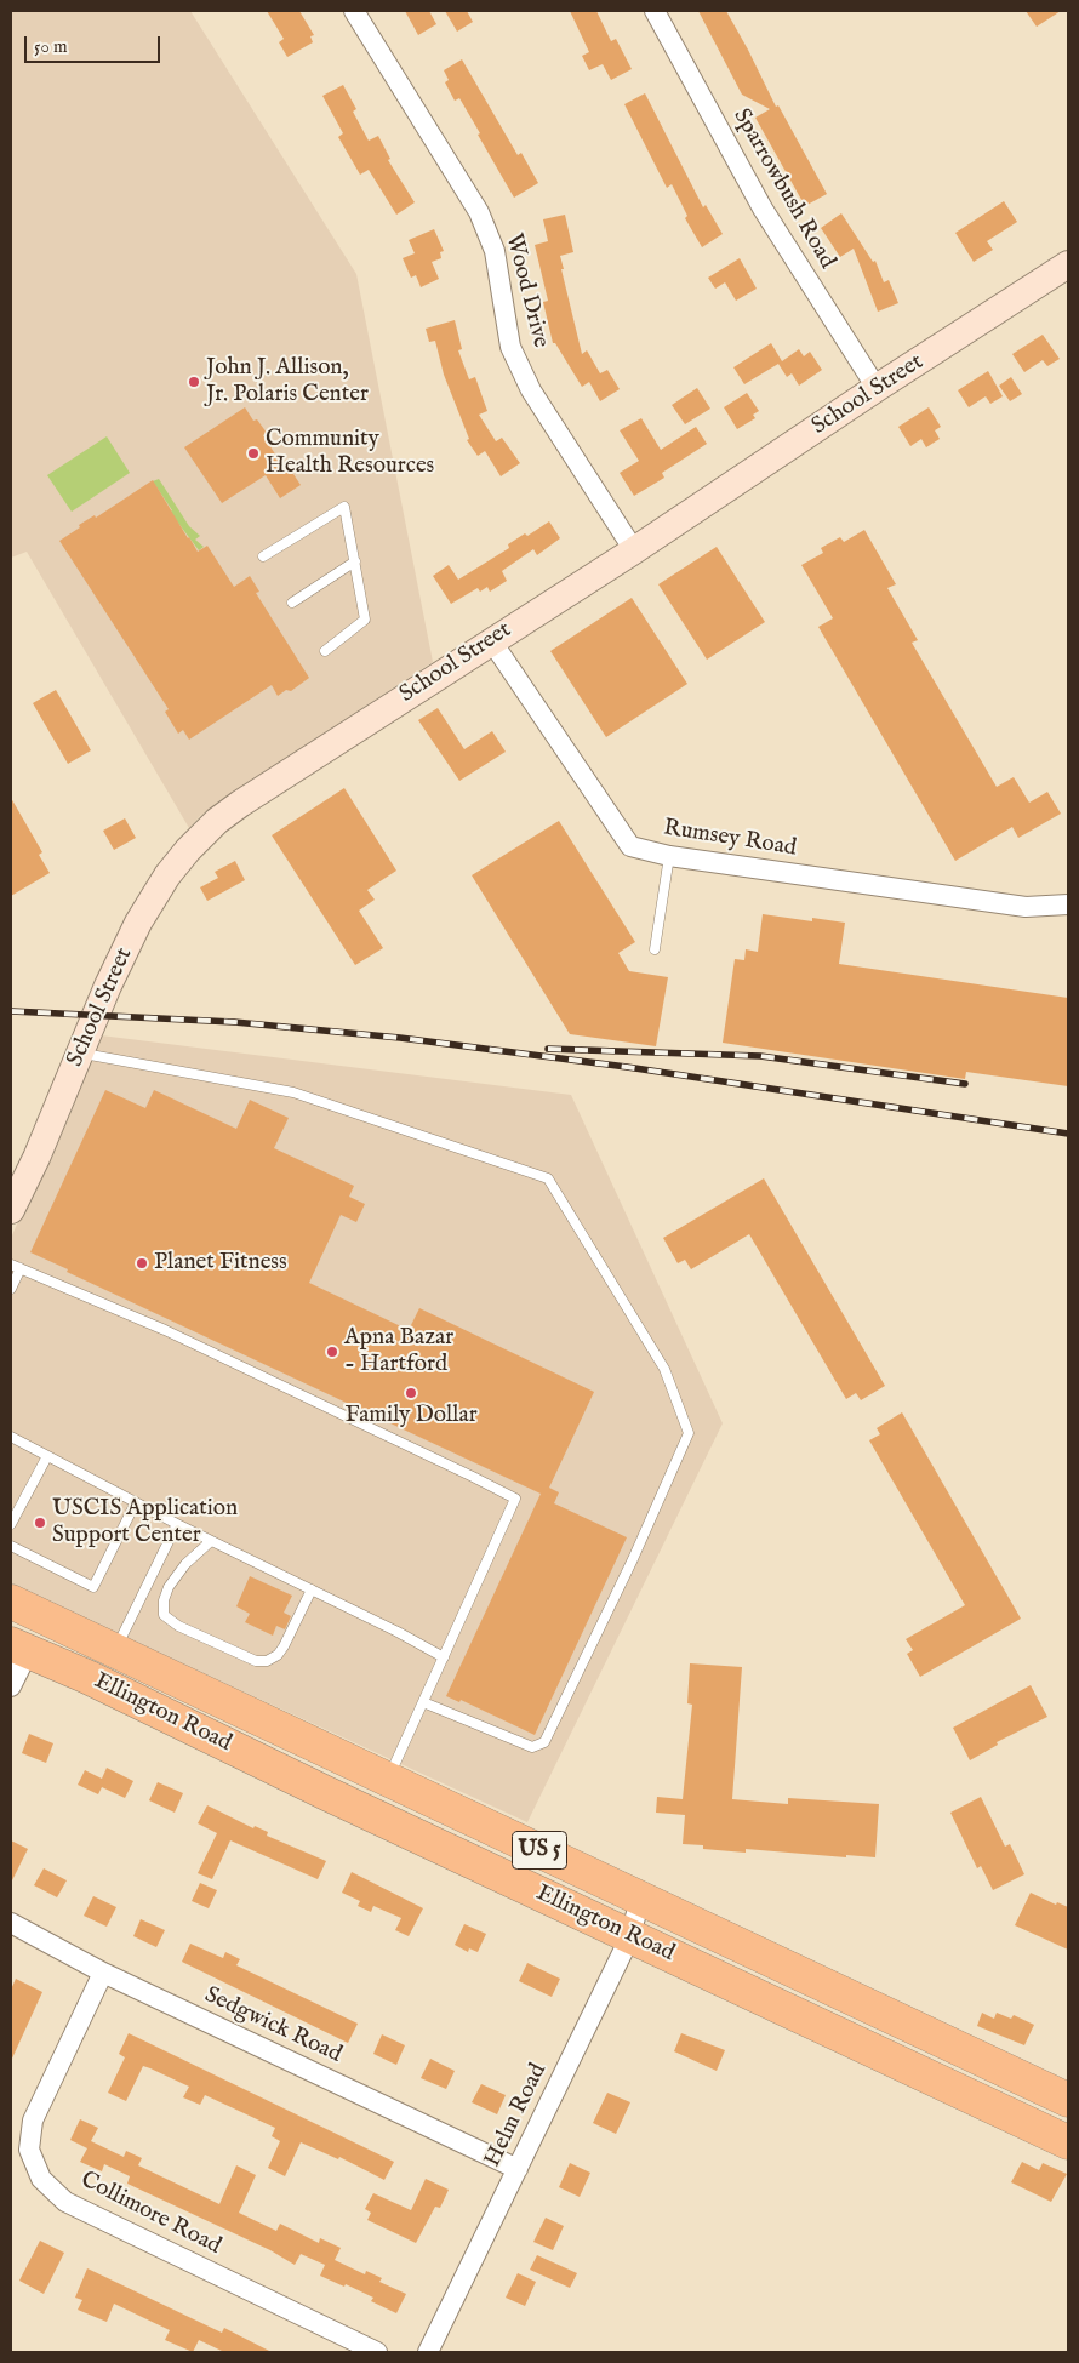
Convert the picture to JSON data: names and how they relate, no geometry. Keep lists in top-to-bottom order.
{
  "streets": {
    "highway": ["Ellington Road", "US 5"],
    "main road": ["School Street"],
    "street": [
      "Sparrowbush Road",
      "Wood Drive",
      "Rumsey Road",
      "Sedgwick Road",
      "Helm Road",
      "Collimore Road"
    ]
  },
  "crossings": [
    ["Sparrowbush Road", "School Street"],
    ["Wood Drive", "School Street"],
    ["School Street", "Rumsey Road"],
    ["Ellington Road", "Helm Road"],
    ["Sedgwick Road", "Helm Road"],
    ["Sedgwick Road", "Collimore Road"]
  ],
  "places": [
    "John J. Allison, Jr. Polaris Center",
    "Community Health Resources",
    "Planet Fitness",
    "Apna Bazar - Hartford",
    "Family Dollar",
    "USCIS Application Support Center"
  ],
  "scale_bar": "50 m"
}
